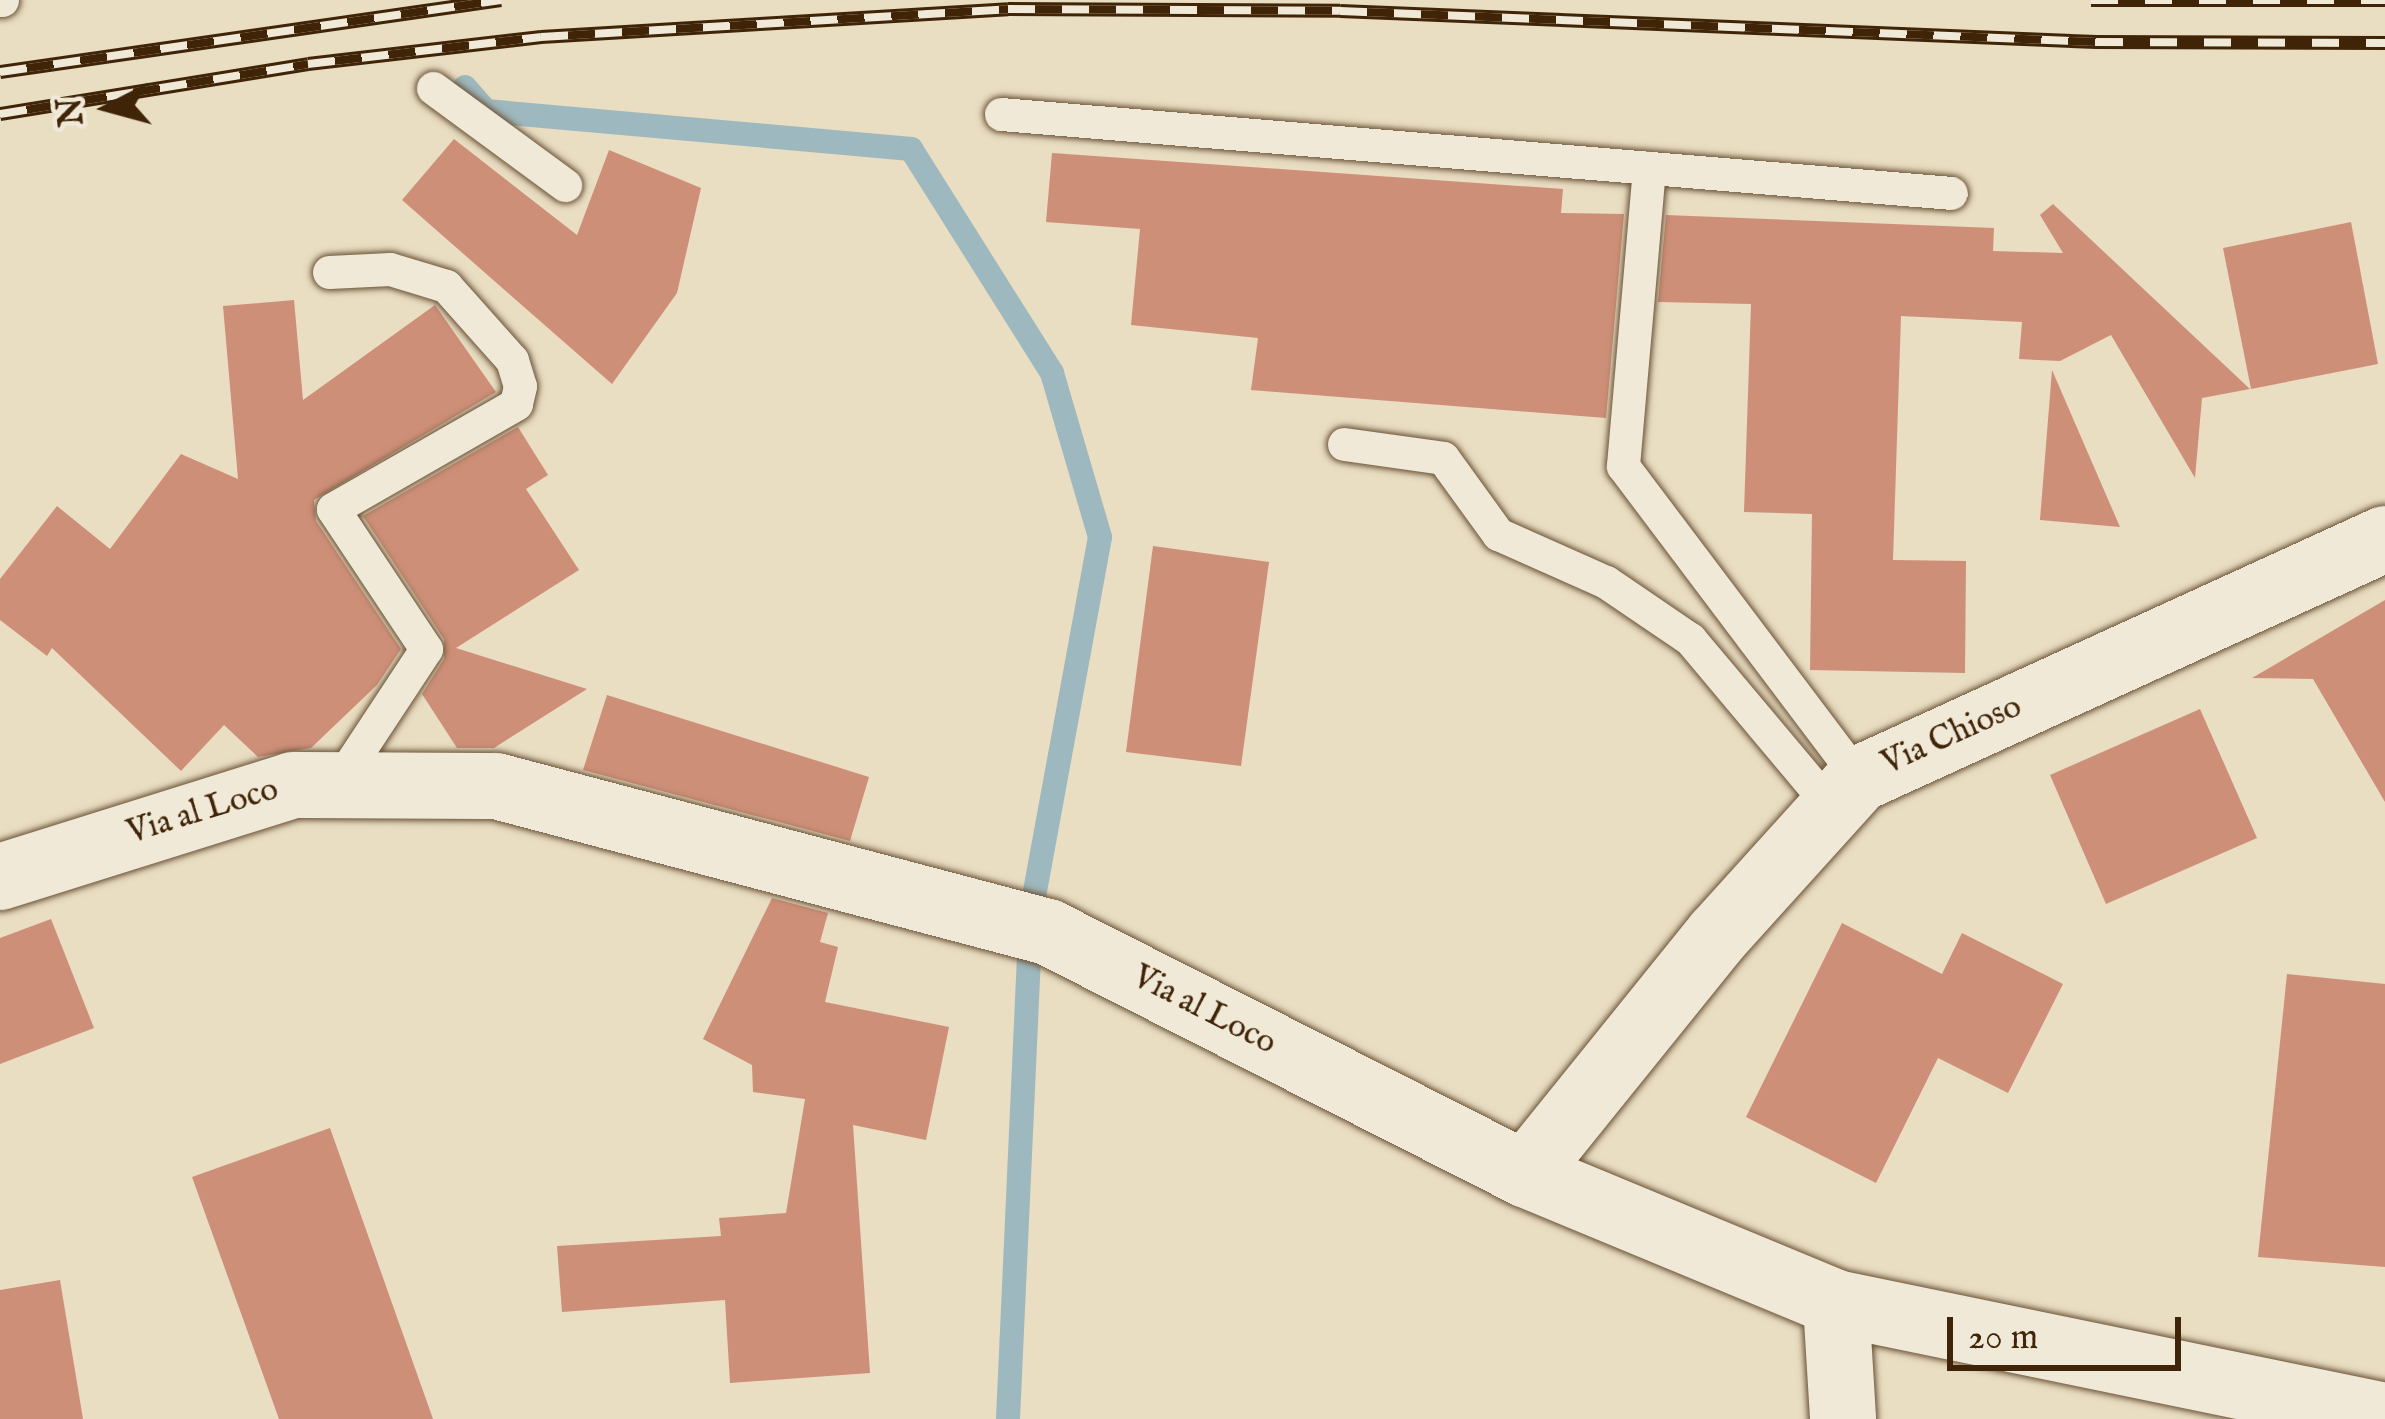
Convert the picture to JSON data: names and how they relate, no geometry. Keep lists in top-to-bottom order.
{
  "streets": {
    "street": ["Via Chioso", "Via al Loco"]
  },
  "crossings": [
    ["Via Chioso", "Via al Loco"]
  ],
  "scale_bar": "20 m",
  "north": "left"
}
